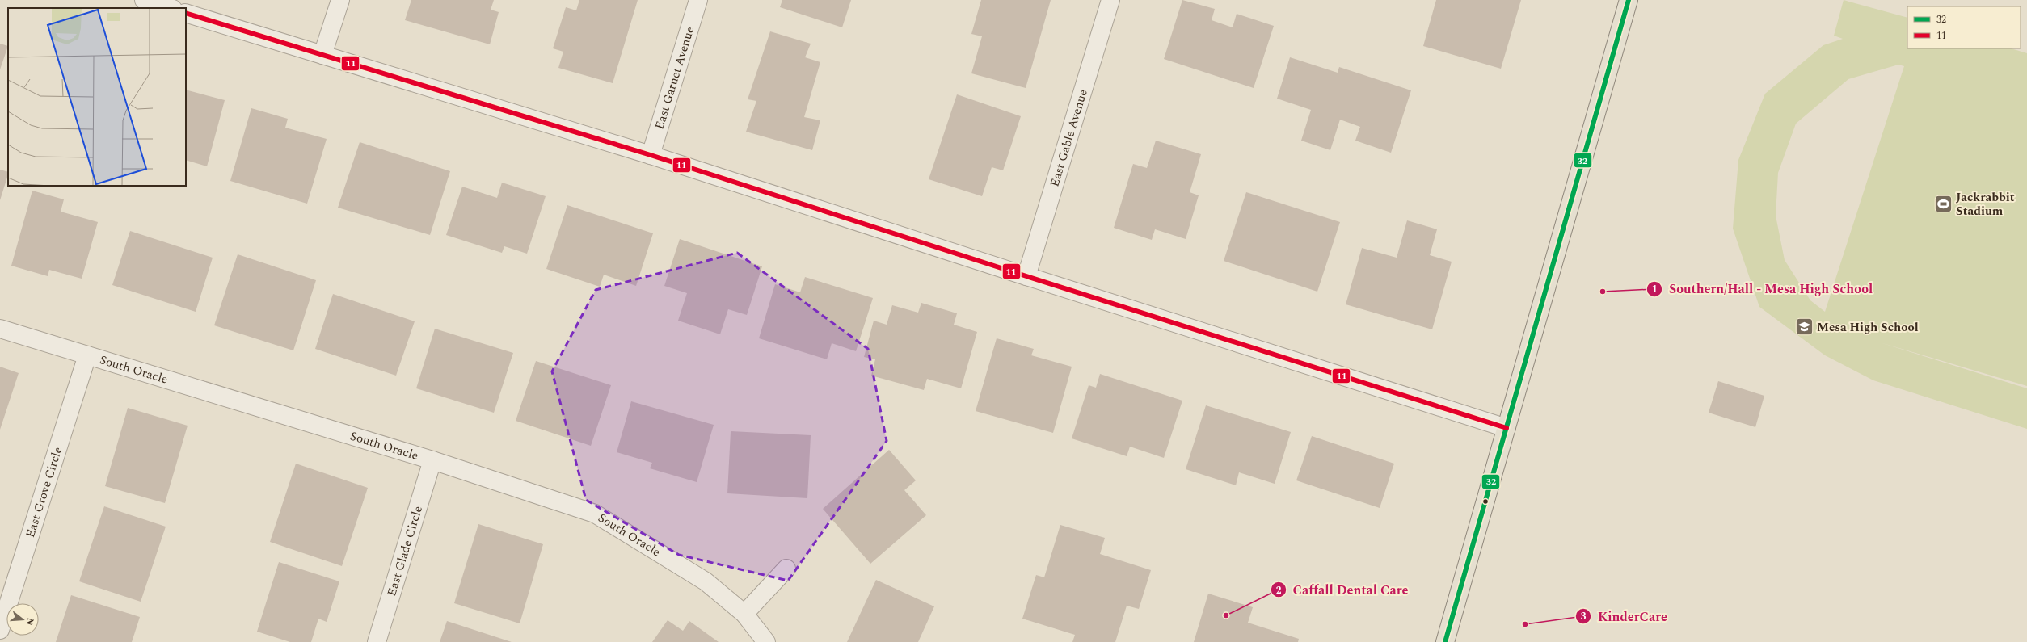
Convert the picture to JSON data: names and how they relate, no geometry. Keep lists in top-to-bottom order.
{
  "streets": {
    "street": [
      "East Garnet Avenue",
      "East Gable Avenue",
      "South Oracle",
      "East Grove Circle",
      "East Glade Circle"
    ]
  },
  "crossings": [
    ["South Oracle", "East Grove Circle"],
    ["South Oracle", "East Glade Circle"]
  ],
  "places": {
    "sports": ["Jackrabbit Stadium"],
    "other": ["Southern/Hall - Mesa High School", "Caffall Dental Care", "KinderCare"],
    "school or university": ["Mesa High School"]
  },
  "lines": ["transit line 32", "transit line 11"],
  "legend": ["32", "11"],
  "north": "right"
}
